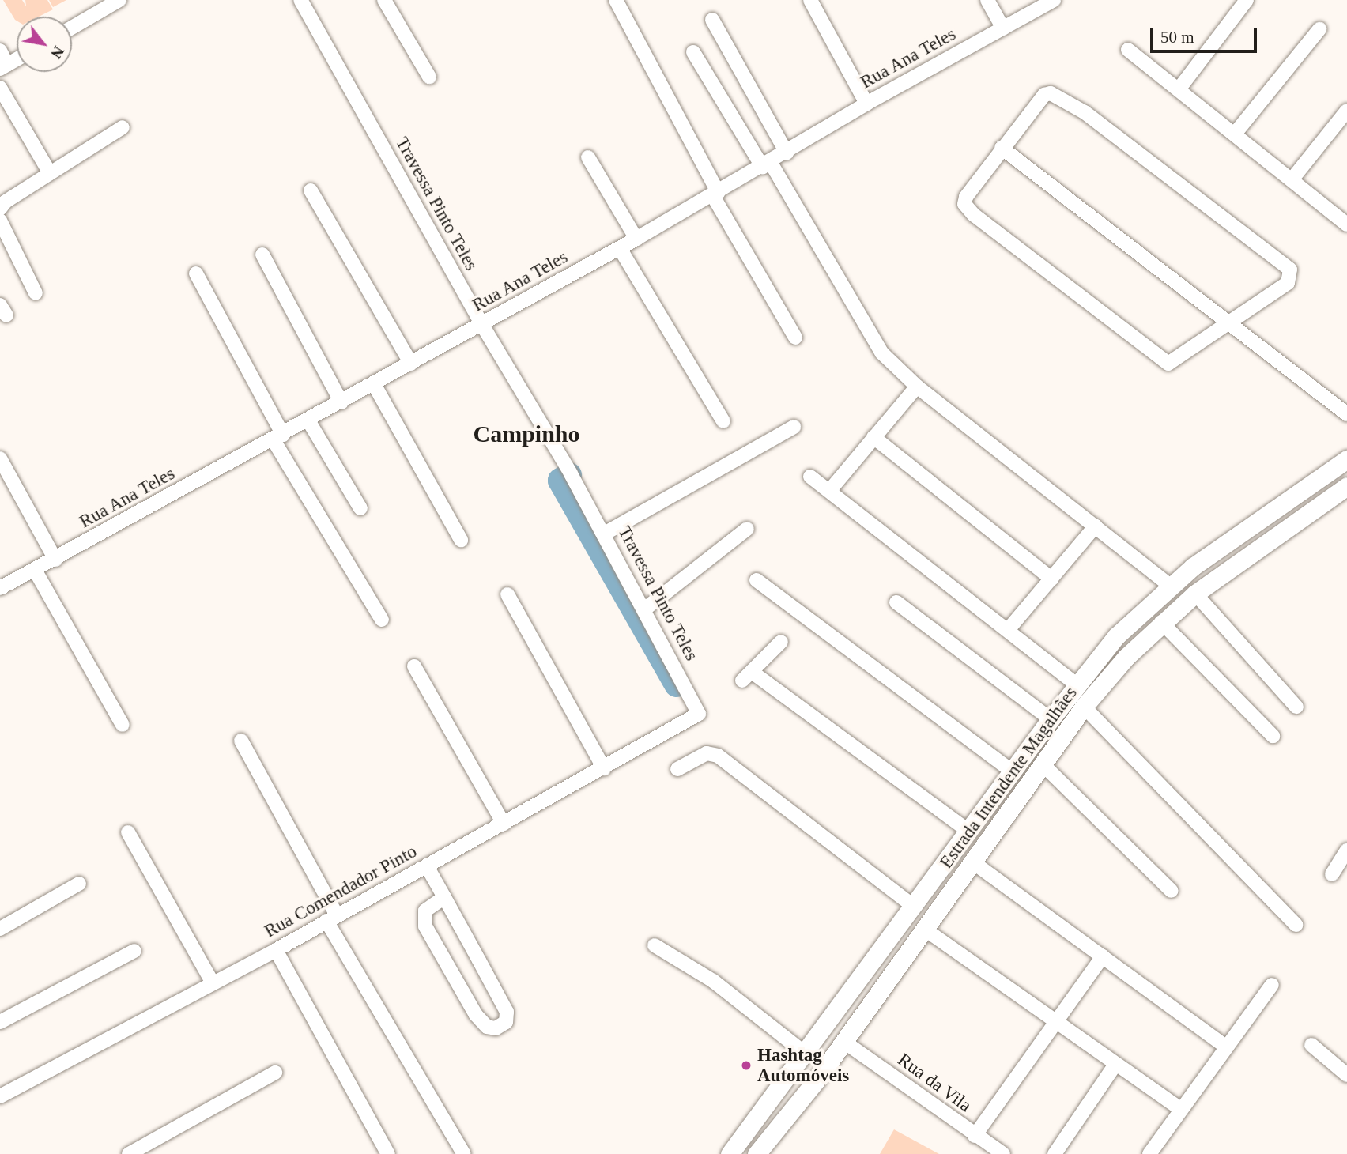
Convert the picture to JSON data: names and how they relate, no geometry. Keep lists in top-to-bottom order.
{
  "streets": {
    "main road": ["Estrada Intendente Magalhães"],
    "street": [
      "Rua Ana Teles",
      "Travessa Pinto Teles",
      "Rua Comendador Pinto",
      "Rua da Vila"
    ]
  },
  "crossings": [
    ["Rua Ana Teles", "Travessa Pinto Teles"],
    ["Travessa Pinto Teles", "Rua Comendador Pinto"],
    ["Estrada Intendente Magalhães", "Rua da Vila"]
  ],
  "districts": ["Campinho"],
  "places": ["Hashtag Automóveis"],
  "scale_bar": "50 m",
  "north": "bottom right"
}
